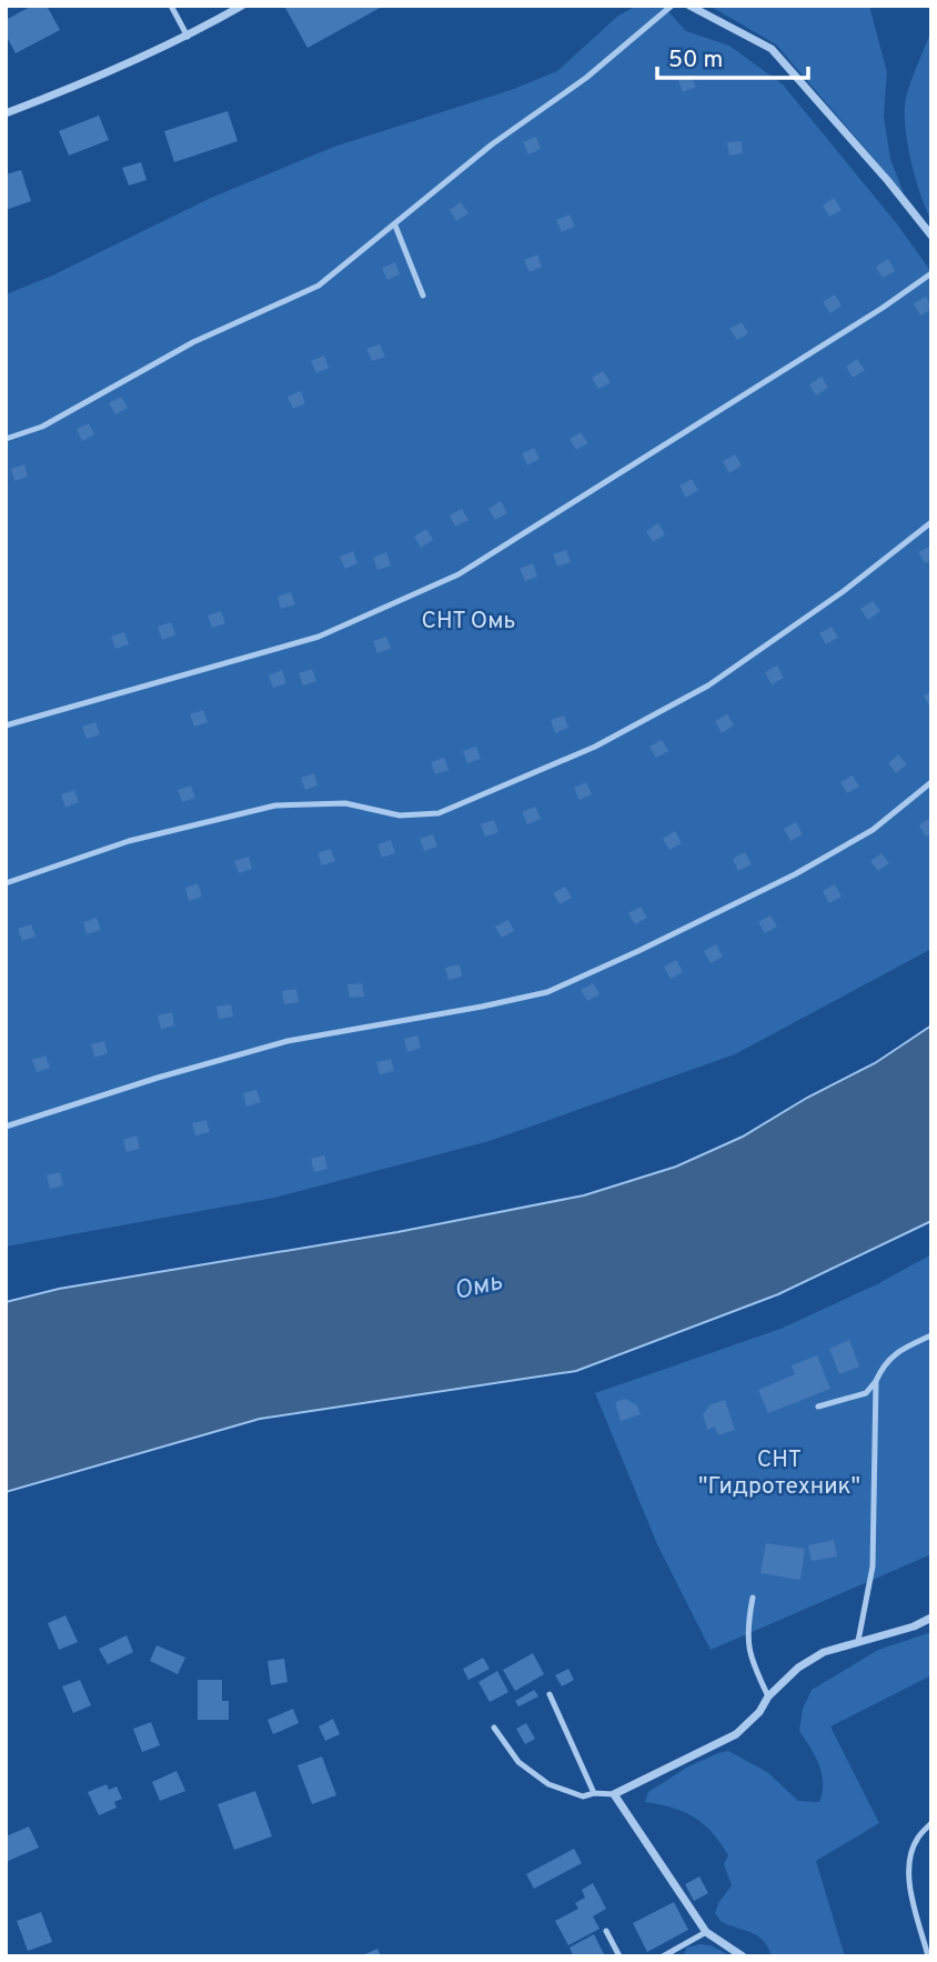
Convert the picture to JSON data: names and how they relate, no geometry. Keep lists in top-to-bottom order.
{
  "water": ["Омь"],
  "parks": ["СНТ Омь", "СНТ \"Гидротехник\""],
  "scale_bar": "50 m"
}
